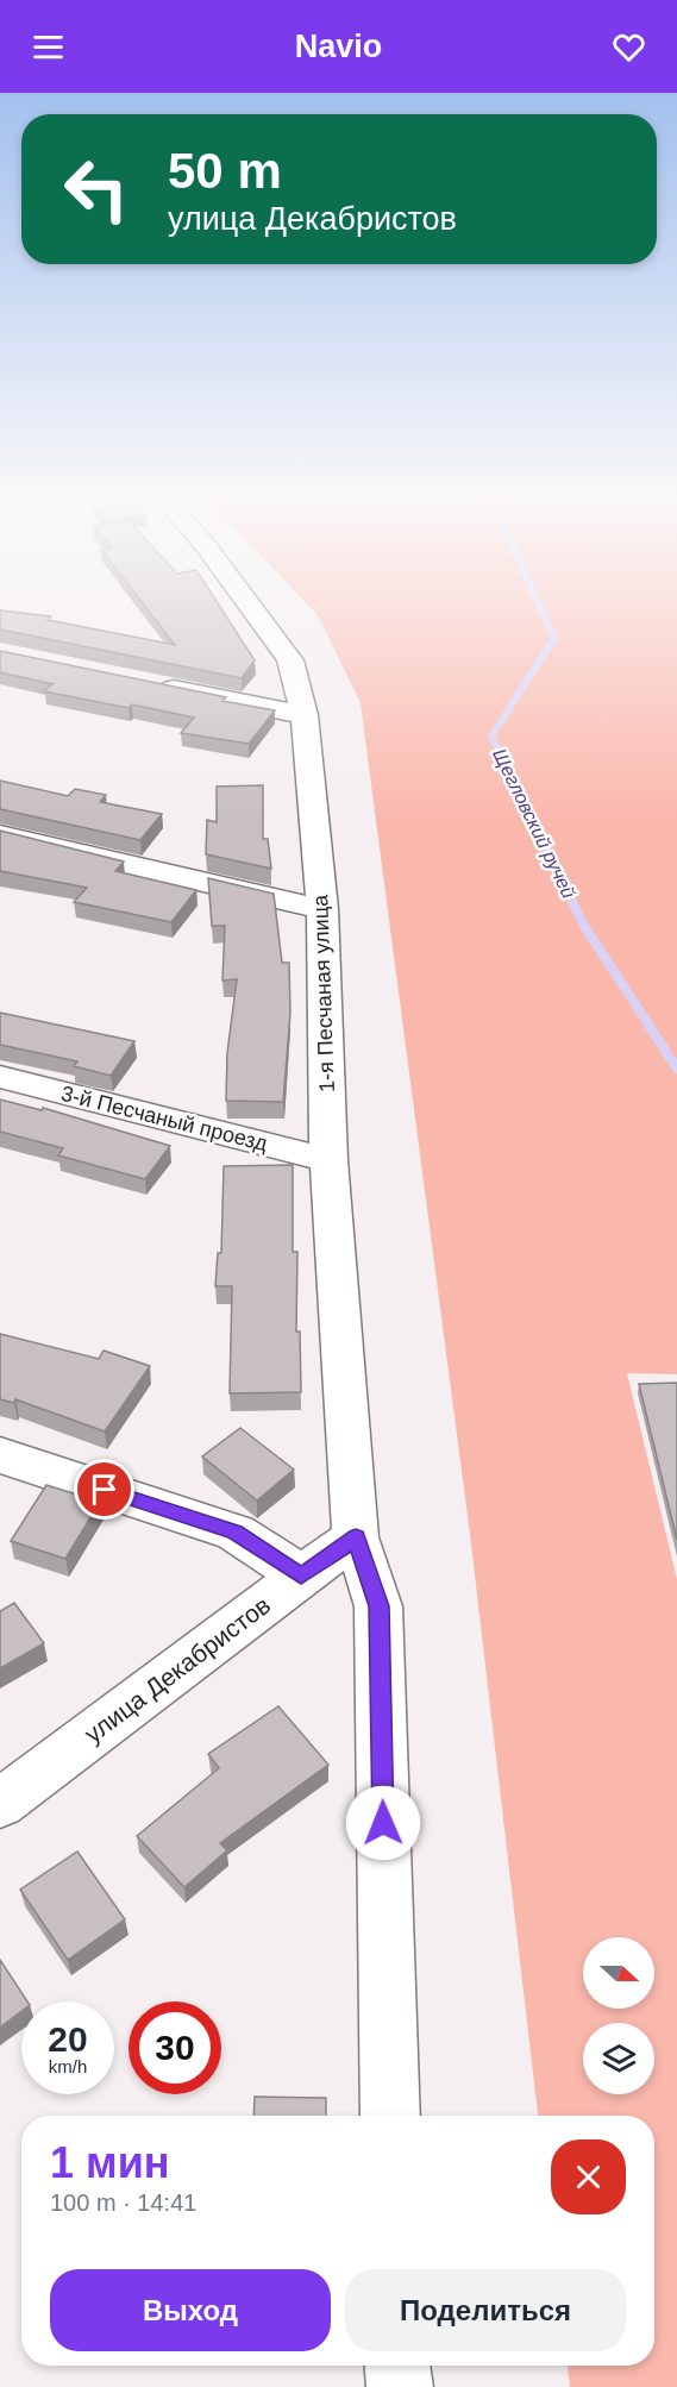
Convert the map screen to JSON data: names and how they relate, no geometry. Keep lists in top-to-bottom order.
{
  "streets": {
    "street": ["1-я Песчаная улица", "3-й Песчаный проезд", "улица Декабристов"]
  },
  "crossings": [
    ["1-я Песчаная улица", "3-й Песчаный проезд"],
    ["1-я Песчаная улица", "улица Декабристов"]
  ],
  "water": ["Щегловский ручей"],
  "north": "right",
  "page": {
    "header": "Navio",
    "turn": ["50 m", "улица Декабристов"],
    "speed": "20 km/h",
    "limit": "30",
    "heading": ["1 мин", "100 m · 14:41"],
    "buttons": ["Выход", "Поделиться"]
  }
}
